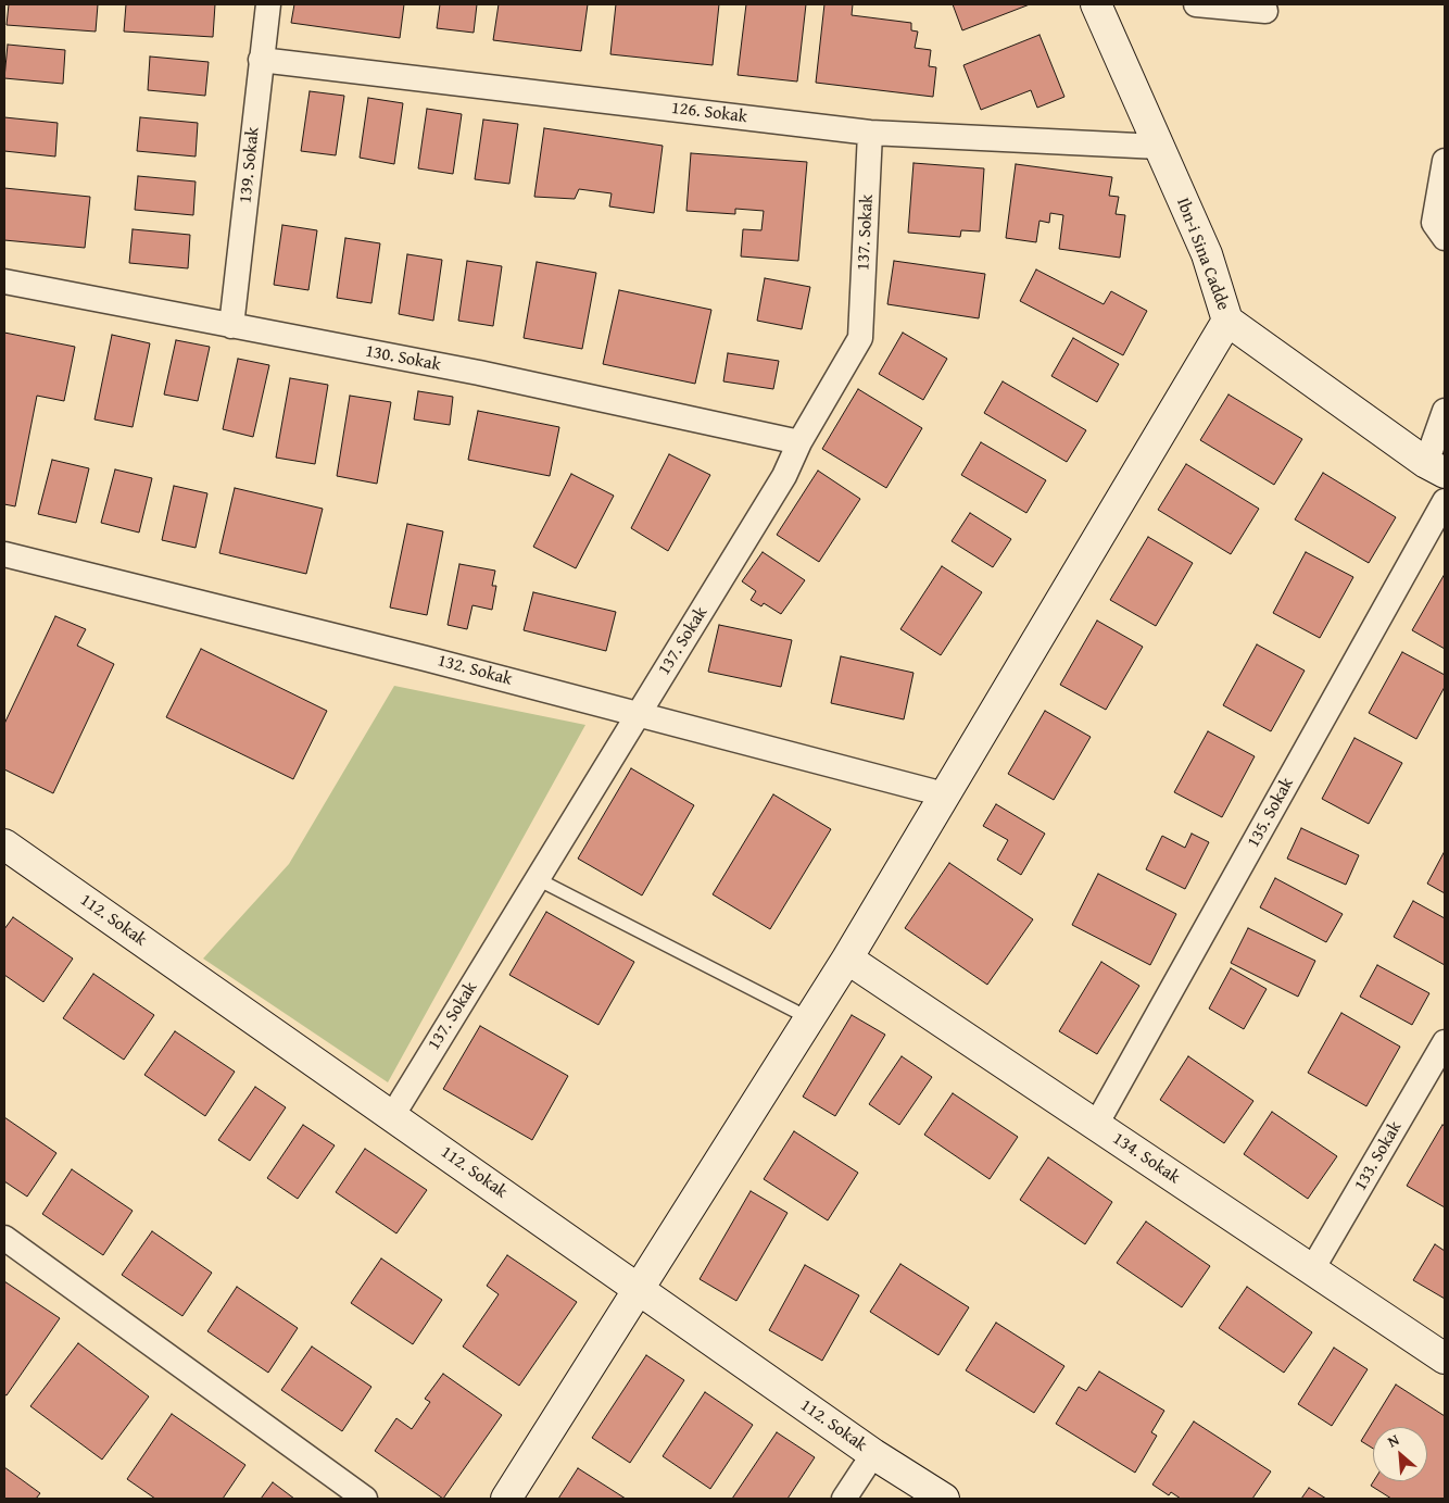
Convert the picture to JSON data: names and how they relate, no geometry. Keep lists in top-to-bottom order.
{
  "streets": {
    "street": [
      "126. Sokak",
      "139. Sokak",
      "137. Sokak",
      "Ibn-i Sina Cadde",
      "130. Sokak",
      "132. Sokak",
      "135. Sokak",
      "112. Sokak",
      "133. Sokak",
      "134. Sokak"
    ]
  },
  "crossings": [
    ["126. Sokak", "139. Sokak"],
    ["126. Sokak", "137. Sokak"],
    ["126. Sokak", "Ibn-i Sina Cadde"],
    ["139. Sokak", "130. Sokak"],
    ["137. Sokak", "130. Sokak"],
    ["137. Sokak", "132. Sokak"],
    ["137. Sokak", "112. Sokak"],
    ["135. Sokak", "134. Sokak"],
    ["133. Sokak", "134. Sokak"]
  ],
  "north": "top left"
}
